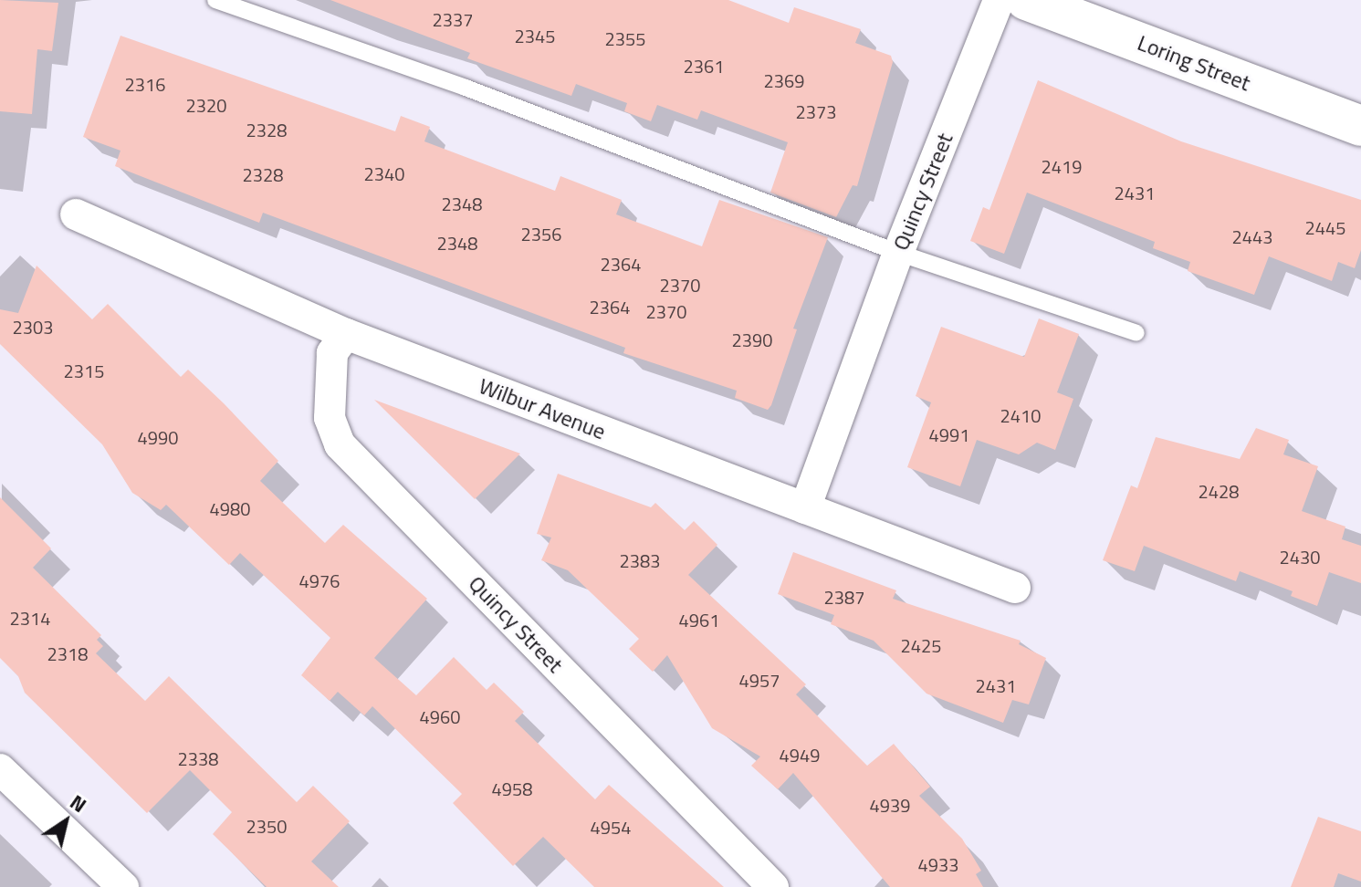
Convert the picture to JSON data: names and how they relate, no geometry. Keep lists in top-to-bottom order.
{
  "streets": {
    "street": ["Loring Street", "Quincy Street", "Wilbur Avenue"]
  },
  "crossings": [
    ["Quincy Street", "Wilbur Avenue"]
  ],
  "house_numbers": [
    "2337",
    "2345",
    "2355",
    "2361",
    "2369",
    "2316",
    "2320",
    "2373",
    "2328",
    "2419",
    "2340",
    "2328",
    "2431",
    "2348",
    "2445",
    "2356",
    "2443",
    "2348",
    "2364",
    "2370",
    "2364",
    "2370",
    "2303",
    "2390",
    "2315",
    "2410",
    "4991",
    "4990",
    "2428",
    "4980",
    "2430",
    "2383",
    "4976",
    "2387",
    "2314",
    "4961",
    "2425",
    "2318",
    "4957",
    "2431",
    "4960",
    "4949",
    "2338",
    "4958",
    "4939",
    "2350",
    "4954",
    "4933"
  ],
  "north": "top right"
}
